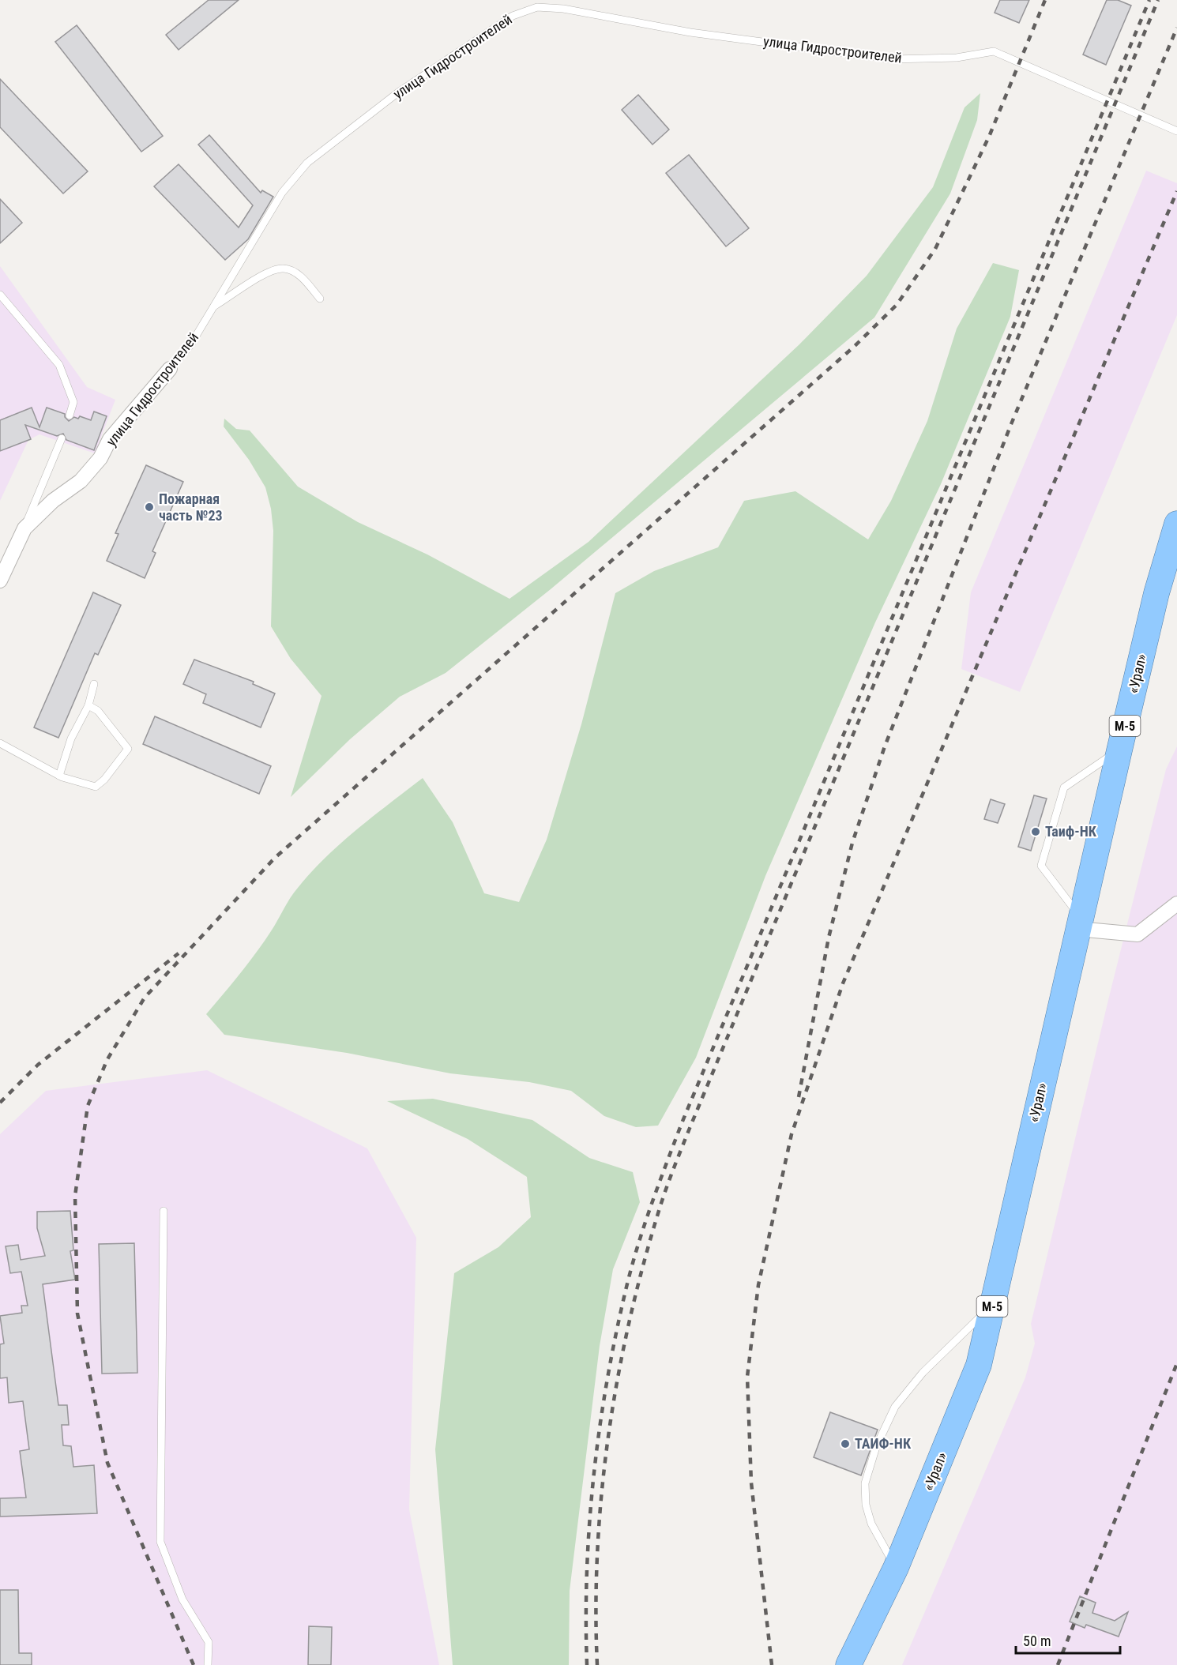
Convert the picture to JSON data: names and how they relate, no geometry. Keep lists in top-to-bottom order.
{
  "streets": {
    "highway": ["«Урал»", "М-5"],
    "street": ["улица Гидростроителей"]
  },
  "places": ["Пожарная часть №23", "Таиф-НК", "ТАИФ-НК"],
  "scale_bar": "50 m"
}
